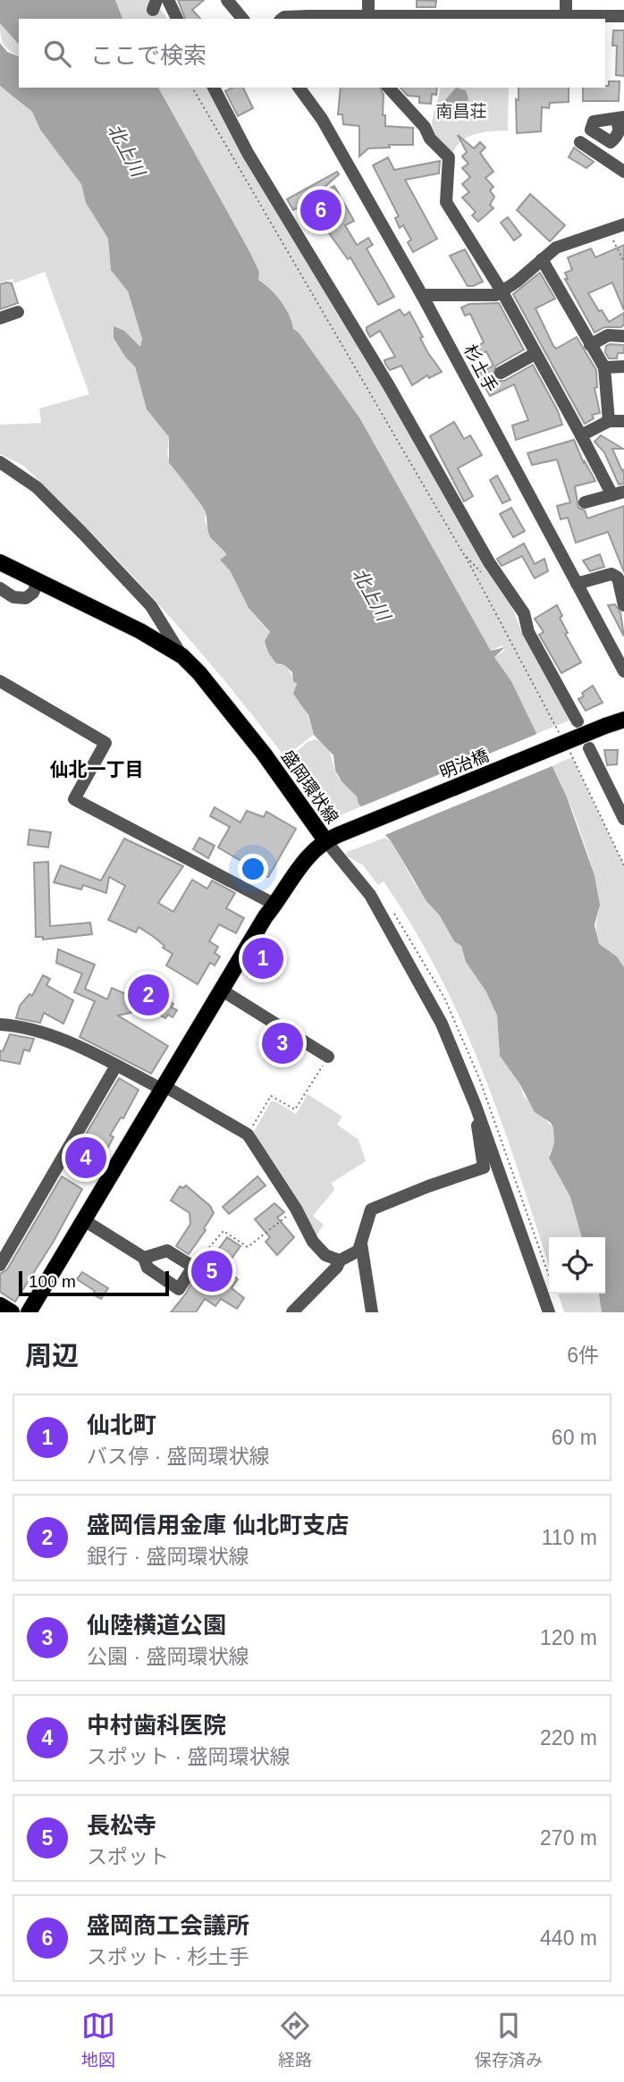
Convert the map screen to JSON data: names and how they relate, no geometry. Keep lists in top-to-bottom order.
{
  "streets": {
    "main road": ["明治橋", "盛岡環状線"],
    "street": ["杉土手"]
  },
  "crossings": [
    ["明治橋", "盛岡環状線"]
  ],
  "districts": ["仙北一丁目"],
  "water": ["北上川"],
  "parks": ["南昌荘"],
  "scale_bar": "100 m",
  "page": {
    "search": "ここで検索",
    "pins": [
      "6",
      "1",
      "2",
      "3",
      "4",
      "5"
    ],
    "scale": "100 m",
    "heading": ["周辺", "6件"],
    "list": [
      {
        "mark": "1",
        "name": "仙北町",
        "note": "バス停 · 盛岡環状線",
        "value": "60 m"
      },
      {
        "mark": "2",
        "name": "盛岡信用金庫 仙北町支店",
        "note": "銀行 · 盛岡環状線",
        "value": "110 m"
      },
      {
        "mark": "3",
        "name": "仙陸横道公園",
        "note": "公園 · 盛岡環状線",
        "value": "120 m"
      },
      {
        "mark": "4",
        "name": "中村歯科医院",
        "note": "スポット · 盛岡環状線",
        "value": "220 m"
      },
      {
        "mark": "5",
        "name": "長松寺",
        "note": "スポット",
        "value": "270 m"
      },
      {
        "mark": "6",
        "name": "盛岡商工会議所",
        "note": "スポット · 杉土手",
        "value": "440 m"
      }
    ],
    "nav": ["地図", "経路", "保存済み"]
  }
}
